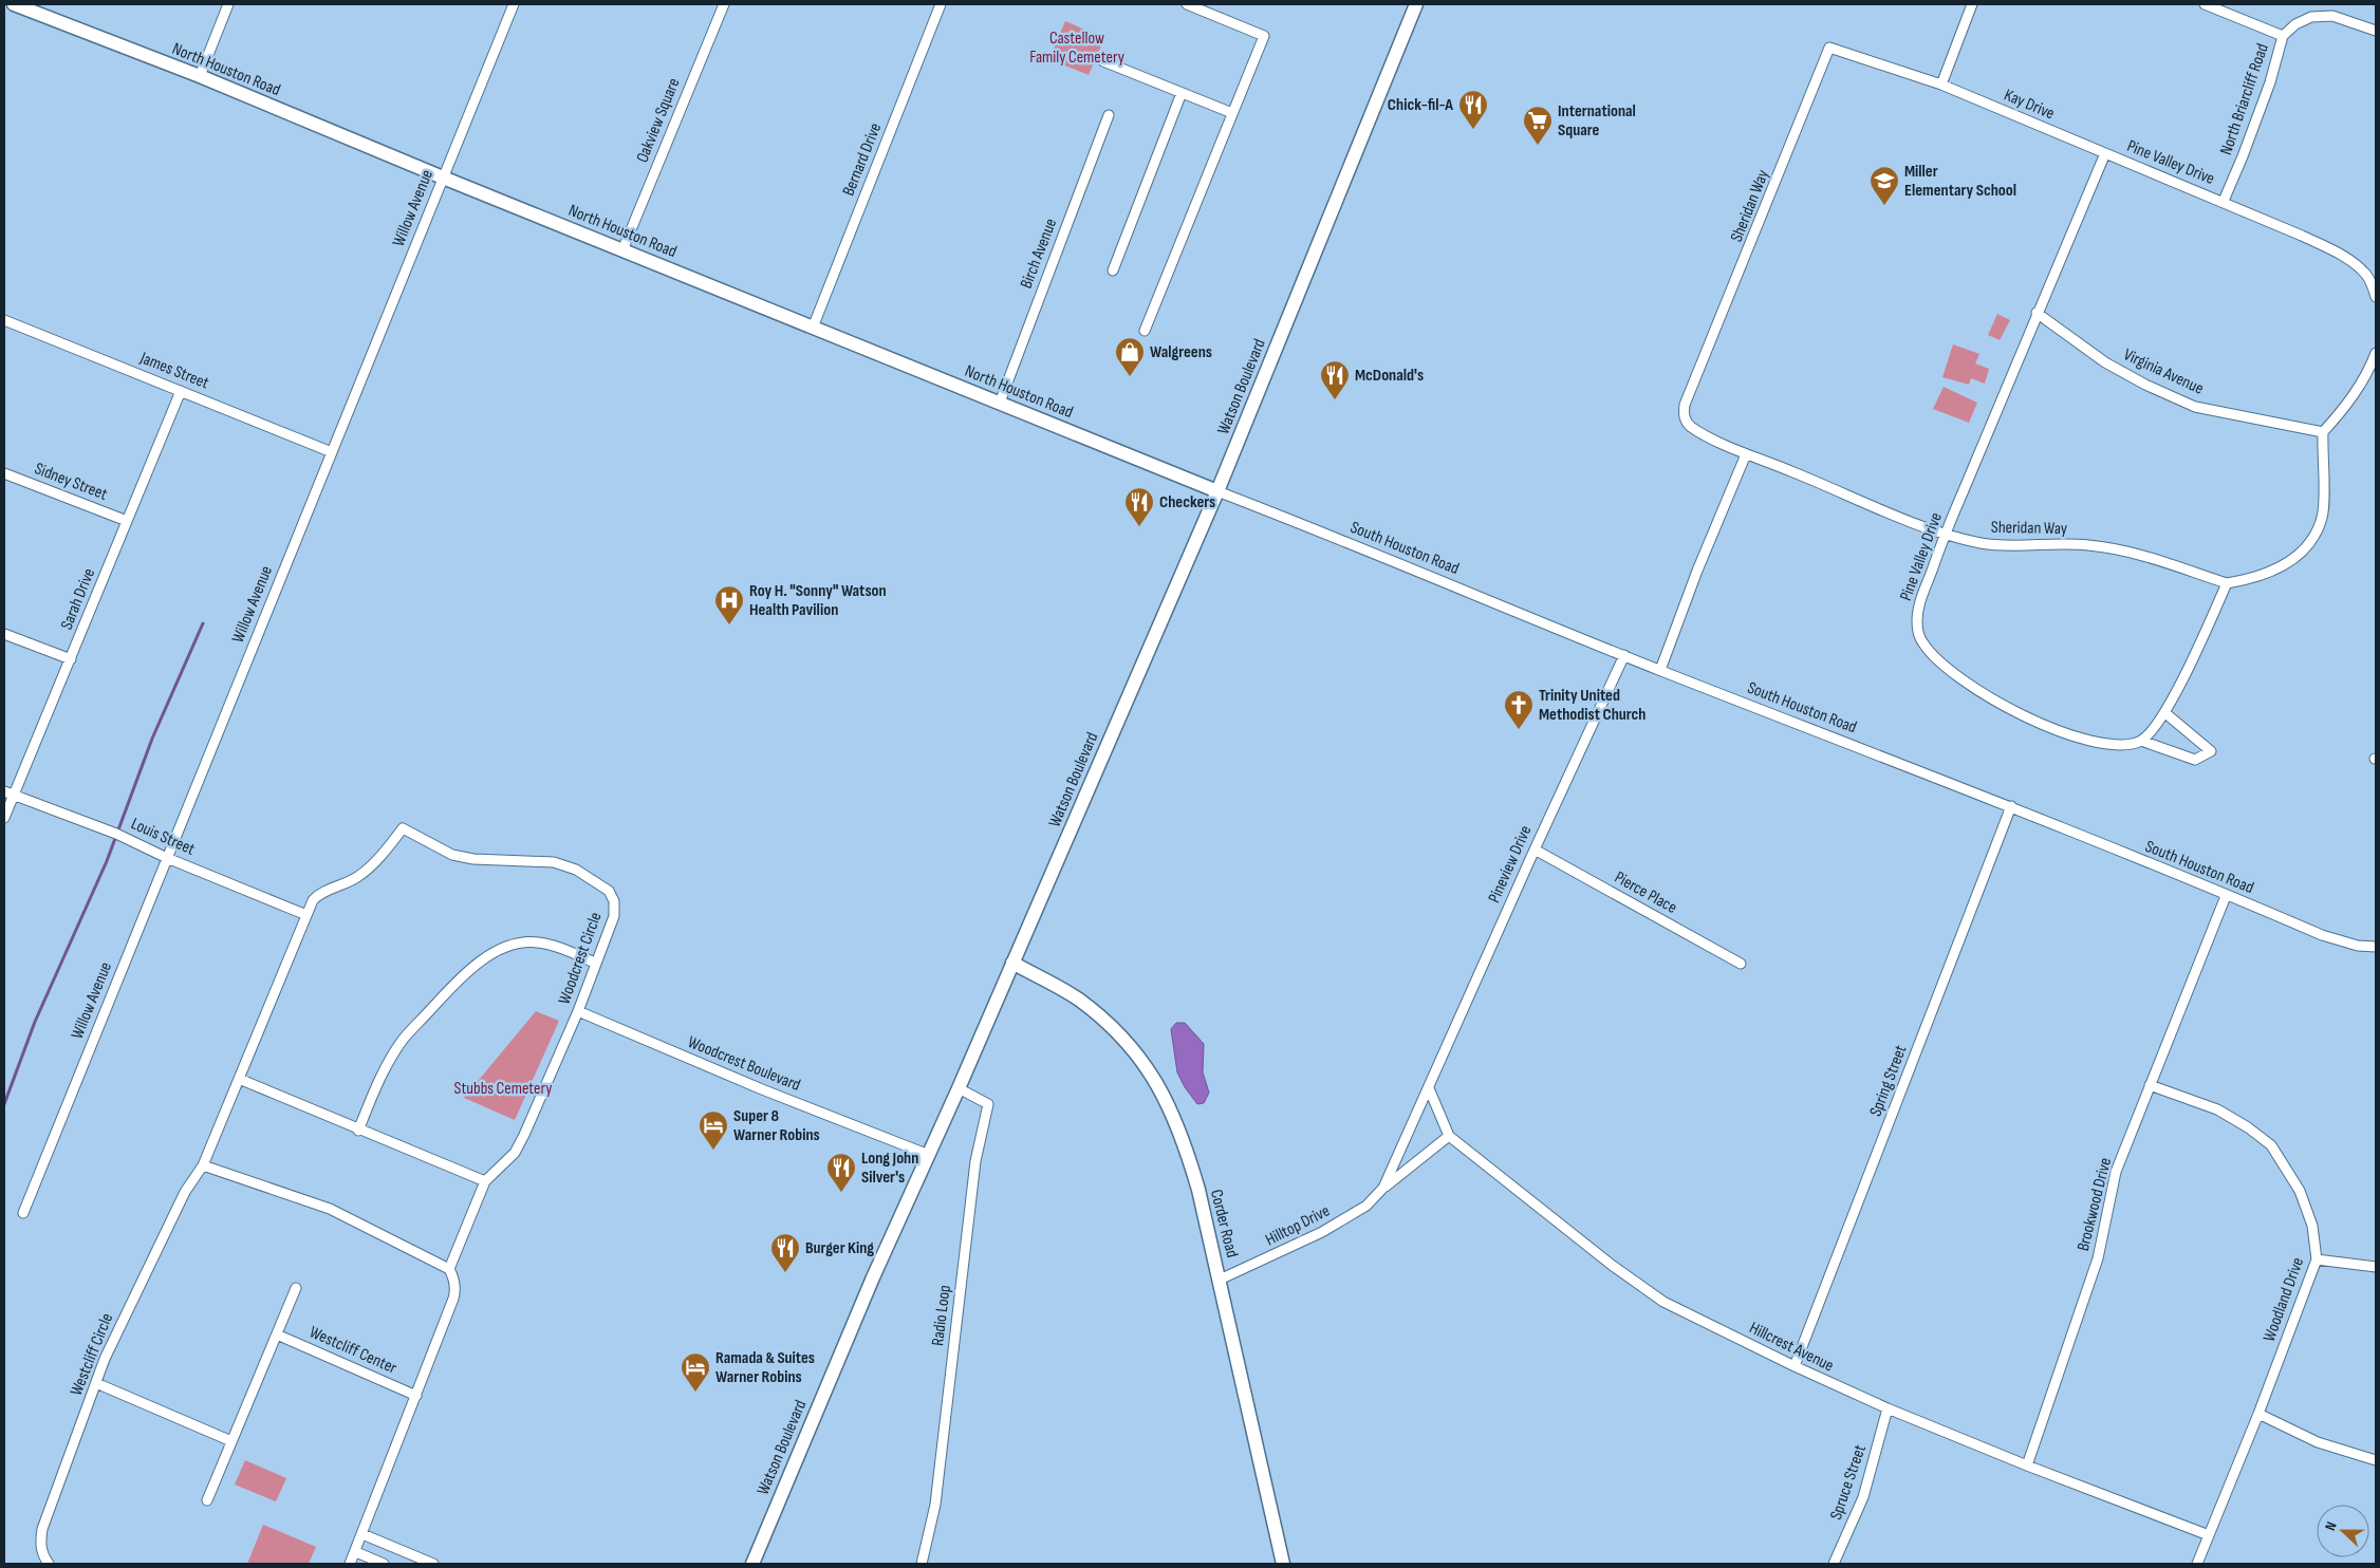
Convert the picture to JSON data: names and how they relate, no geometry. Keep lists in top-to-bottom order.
{
  "streets": {
    "street": [
      "North Houston Road",
      "North Briarcliff Road",
      "Kay Drive",
      "Oakview Square",
      "Bernard Drive",
      "Pine Valley Drive",
      "Sheridan Way",
      "Willow Avenue",
      "Birch Avenue",
      "James Street",
      "Virginia Avenue",
      "Watson Boulevard",
      "Sidney Street",
      "South Houston Road",
      "Sarah Drive",
      "Louis Street",
      "Pineview Drive",
      "Pierce Place",
      "Woodcrest Circle",
      "Woodcrest Boulevard",
      "Spring Street",
      "Brookwood Drive",
      "Corder Road",
      "Hilltop Drive",
      "Woodland Drive",
      "Radio Loop",
      "Hillcrest Avenue",
      "Westcliff Center",
      "Westcliff Circle",
      "Spruce Street"
    ]
  },
  "crossings": [
    ["North Houston Road", "Oakview Square"],
    ["North Houston Road", "Bernard Drive"],
    ["North Houston Road", "Willow Avenue"],
    ["North Houston Road", "Birch Avenue"],
    ["North Houston Road", "Watson Boulevard"],
    ["North Houston Road", "South Houston Road"],
    ["North Briarcliff Road", "Pine Valley Drive"],
    ["Kay Drive", "Pine Valley Drive"],
    ["Kay Drive", "Sheridan Way"],
    ["Pine Valley Drive", "Sheridan Way"],
    ["Pine Valley Drive", "Virginia Avenue"],
    ["Willow Avenue", "James Street"],
    ["Willow Avenue", "Louis Street"],
    ["James Street", "Sarah Drive"],
    ["Watson Boulevard", "South Houston Road"],
    ["Watson Boulevard", "Woodcrest Boulevard"],
    ["Watson Boulevard", "Corder Road"],
    ["Watson Boulevard", "Radio Loop"],
    ["Sidney Street", "Sarah Drive"],
    ["South Houston Road", "Pineview Drive"],
    ["South Houston Road", "Spring Street"],
    ["South Houston Road", "Brookwood Drive"],
    ["Sarah Drive", "Louis Street"],
    ["Louis Street", "Woodcrest Circle"],
    ["Pineview Drive", "Pierce Place"],
    ["Pineview Drive", "Hilltop Drive"],
    ["Pineview Drive", "Hillcrest Avenue"],
    ["Woodcrest Circle", "Woodcrest Boulevard"],
    ["Woodcrest Circle", "Westcliff Circle"],
    ["Spring Street", "Hillcrest Avenue"],
    ["Brookwood Drive", "Woodland Drive"],
    ["Brookwood Drive", "Hillcrest Avenue"],
    ["Corder Road", "Hilltop Drive"],
    ["Hilltop Drive", "Hillcrest Avenue"],
    ["Woodland Drive", "Hillcrest Avenue"],
    ["Hillcrest Avenue", "Spruce Street"]
  ],
  "parks": ["Castellow Family Cemetery", "Stubbs Cemetery"],
  "places": {
    "restaurant": [
      "Chick-fil-A",
      "McDonald's",
      "Checkers",
      "Long John Silver's",
      "Burger King"
    ],
    "supermarket": ["International Square"],
    "school or university": ["Miller Elementary School"],
    "shop": ["Walgreens"],
    "hospital": ["Roy H. \"Sonny\" Watson Health Pavilion"],
    "church": ["Trinity United Methodist Church"],
    "hotel": ["Super 8 Warner Robins", "Ramada & Suites Warner Robins"]
  },
  "north": "left"
}
